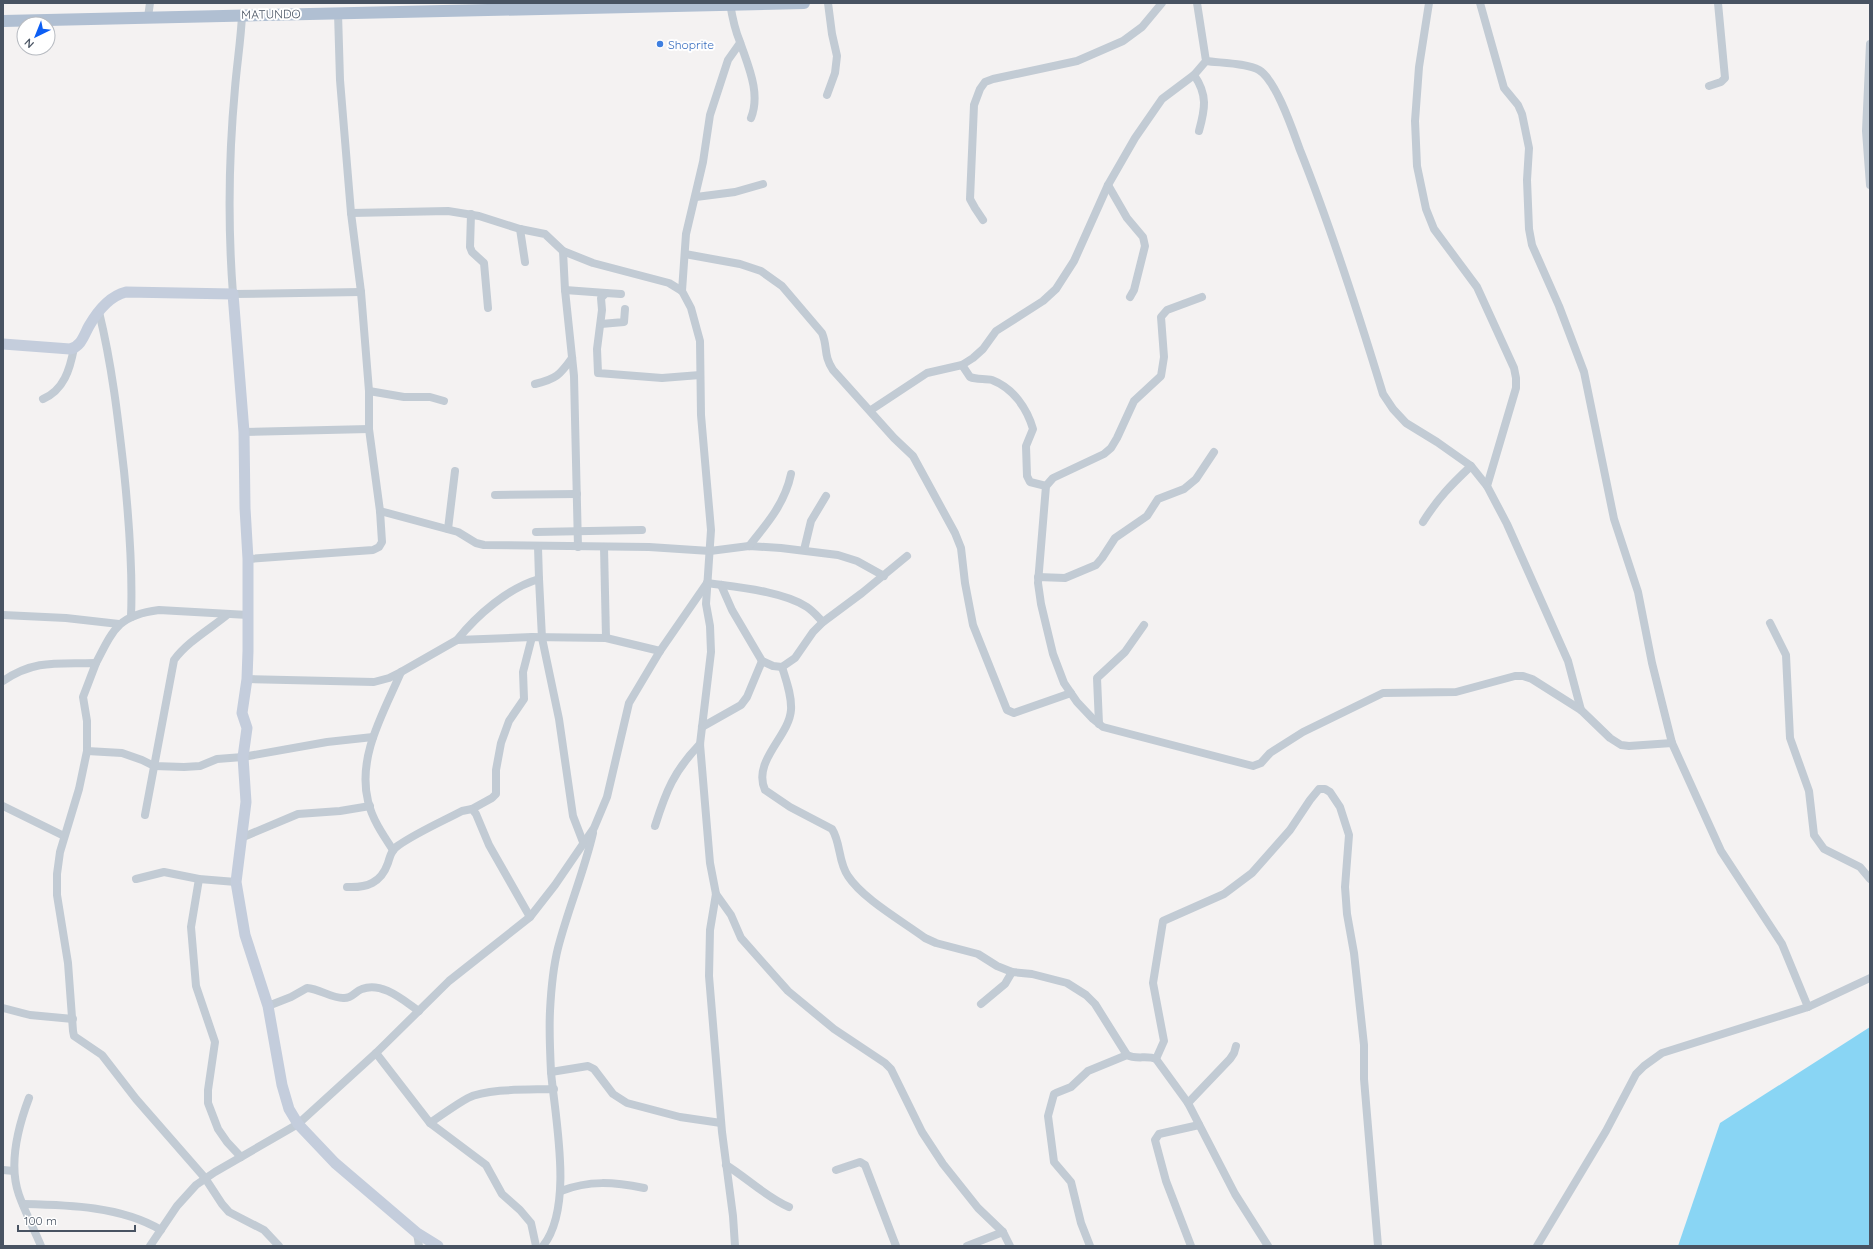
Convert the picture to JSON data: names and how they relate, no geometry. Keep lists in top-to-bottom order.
{
  "streets": {
    "main road": ["MATUNDO"]
  },
  "places": ["Shoprite"],
  "scale_bar": "100 m",
  "north": "bottom left"
}
